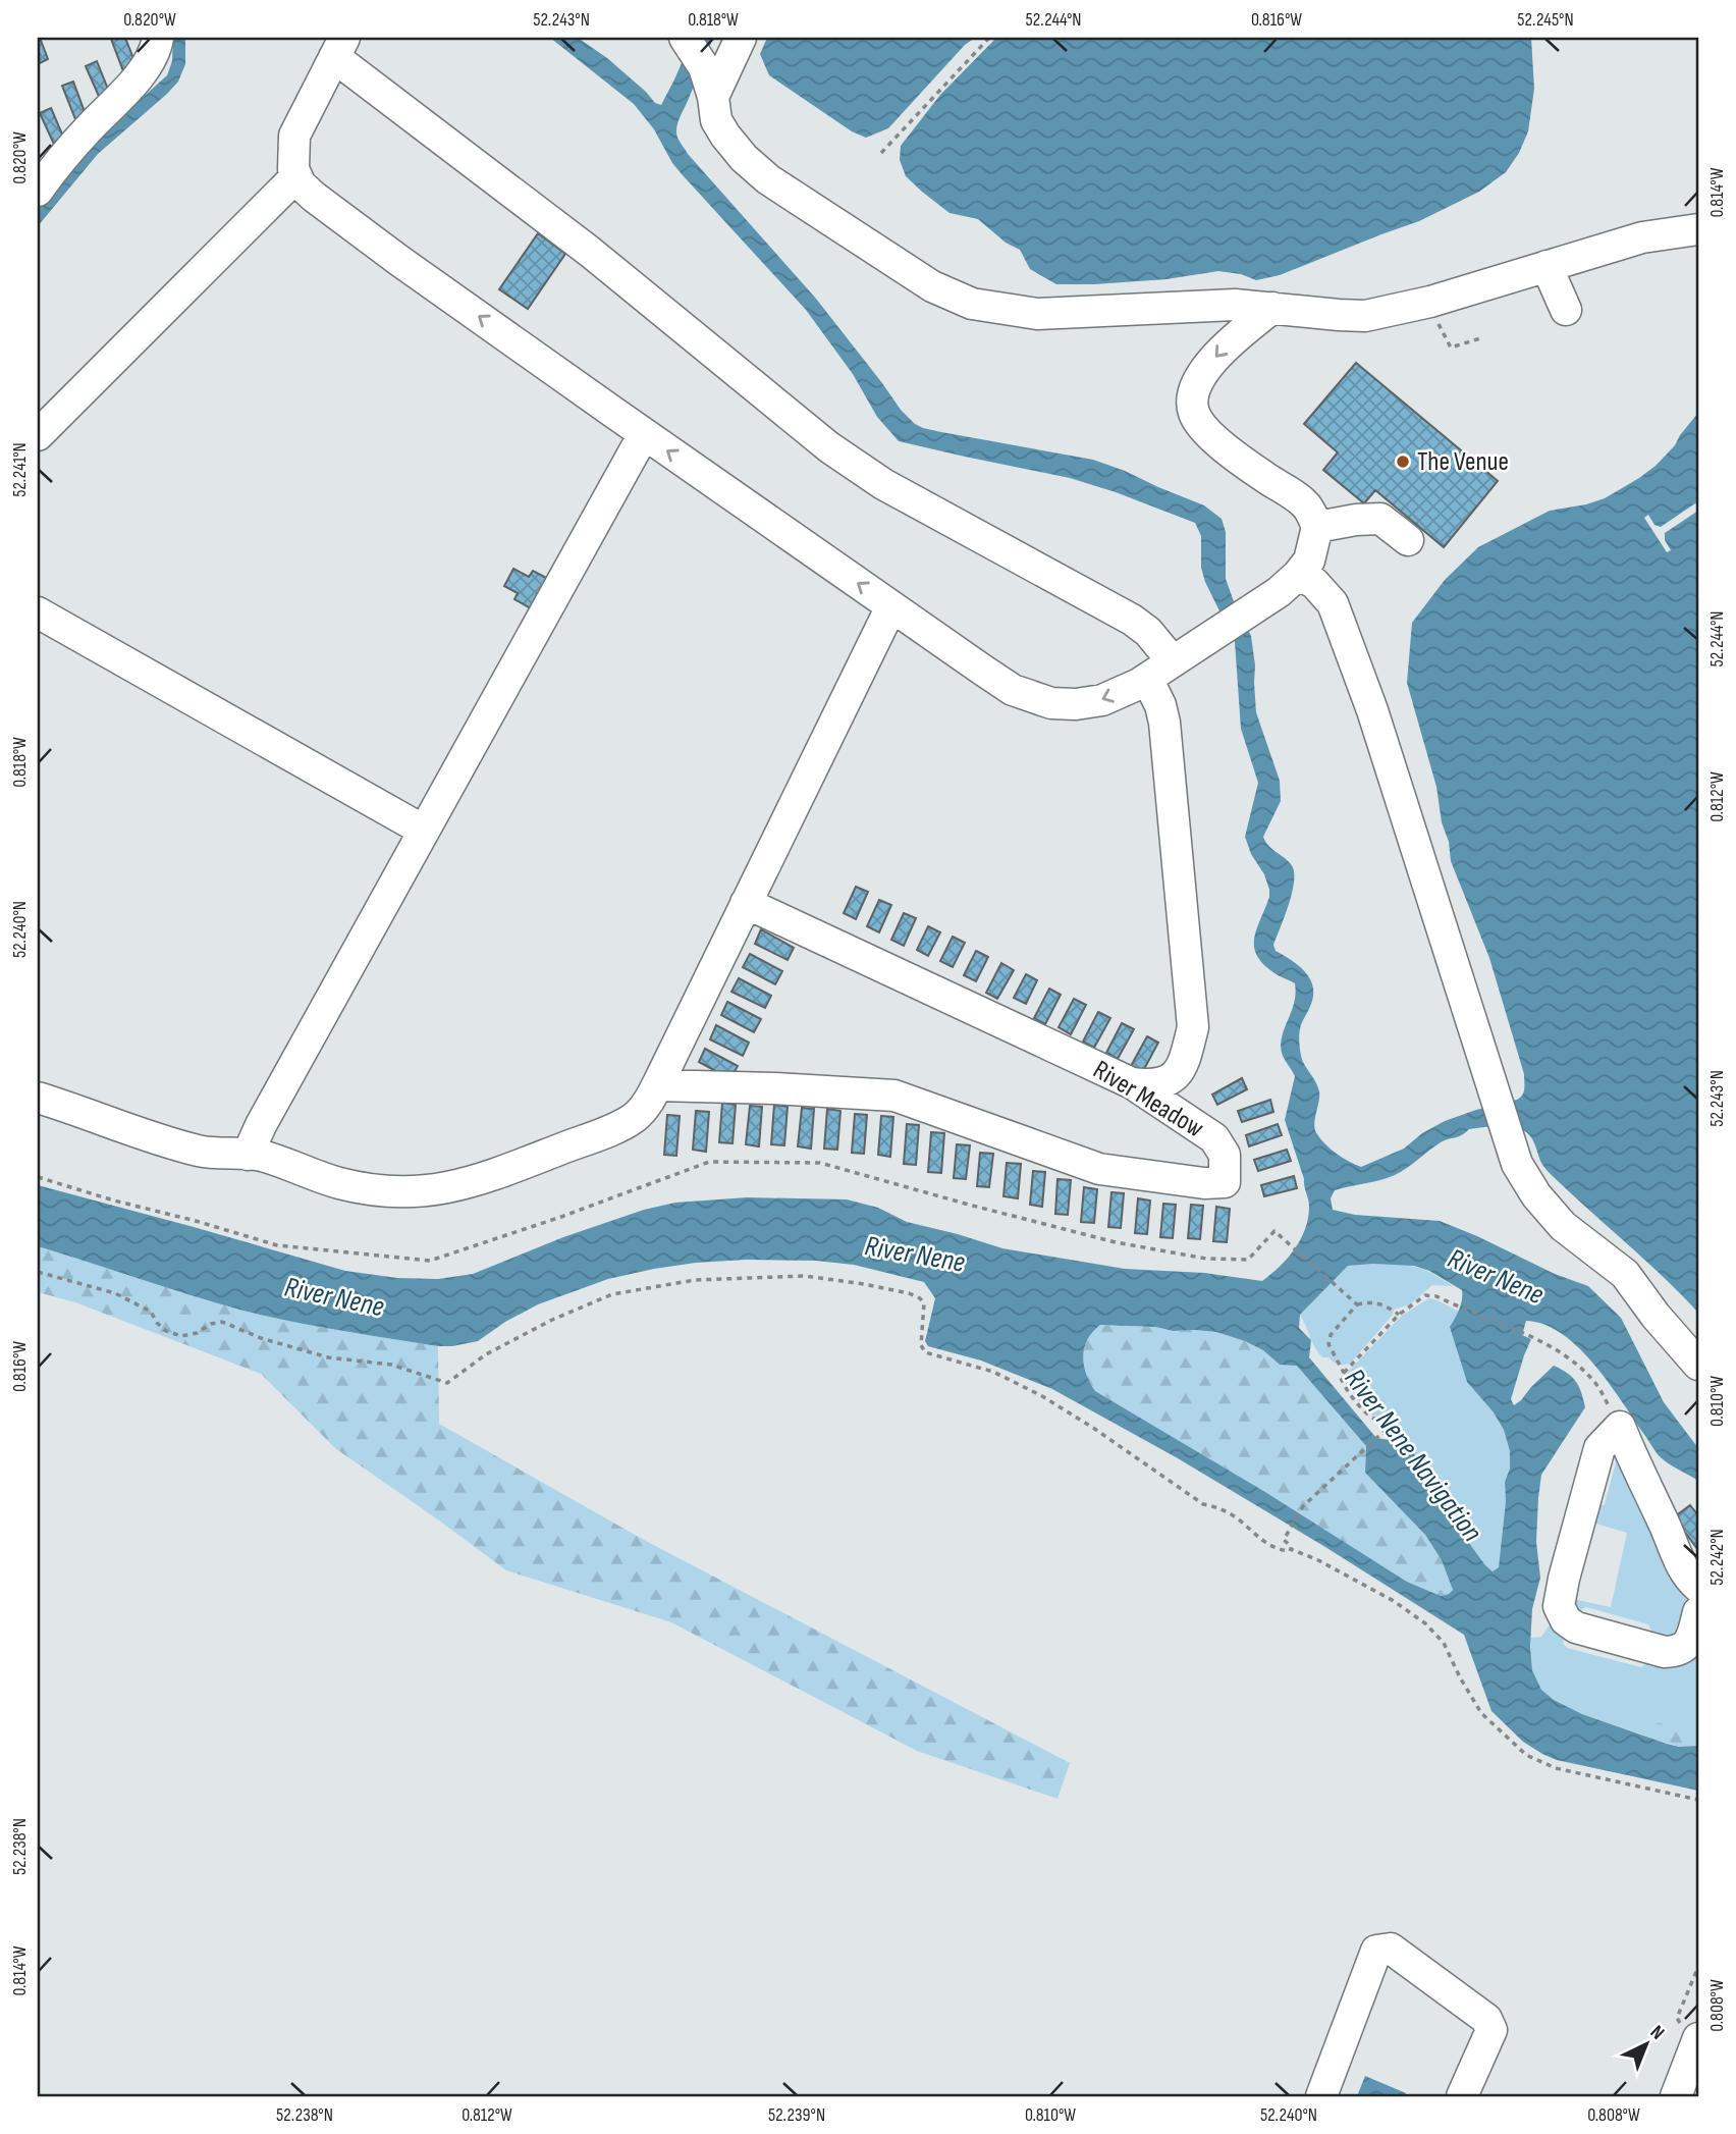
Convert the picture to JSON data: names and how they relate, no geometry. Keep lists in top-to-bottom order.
{
  "streets": {
    "street": ["River Meadow"]
  },
  "water": ["River Nene", "River Nene Navigation"],
  "places": ["The Venue"],
  "north": "top right",
  "coordinates": [
    "0.820°W",
    "52.243°N",
    "0.818°W",
    "52.244°N",
    "0.816°W",
    "52.245°N",
    "0.814°W",
    "52.241°N",
    "0.812°W",
    "52.240°N",
    "0.810°W",
    "52.242°N",
    "52.238°N",
    "0.808°W",
    "52.239°N"
  ]
}
